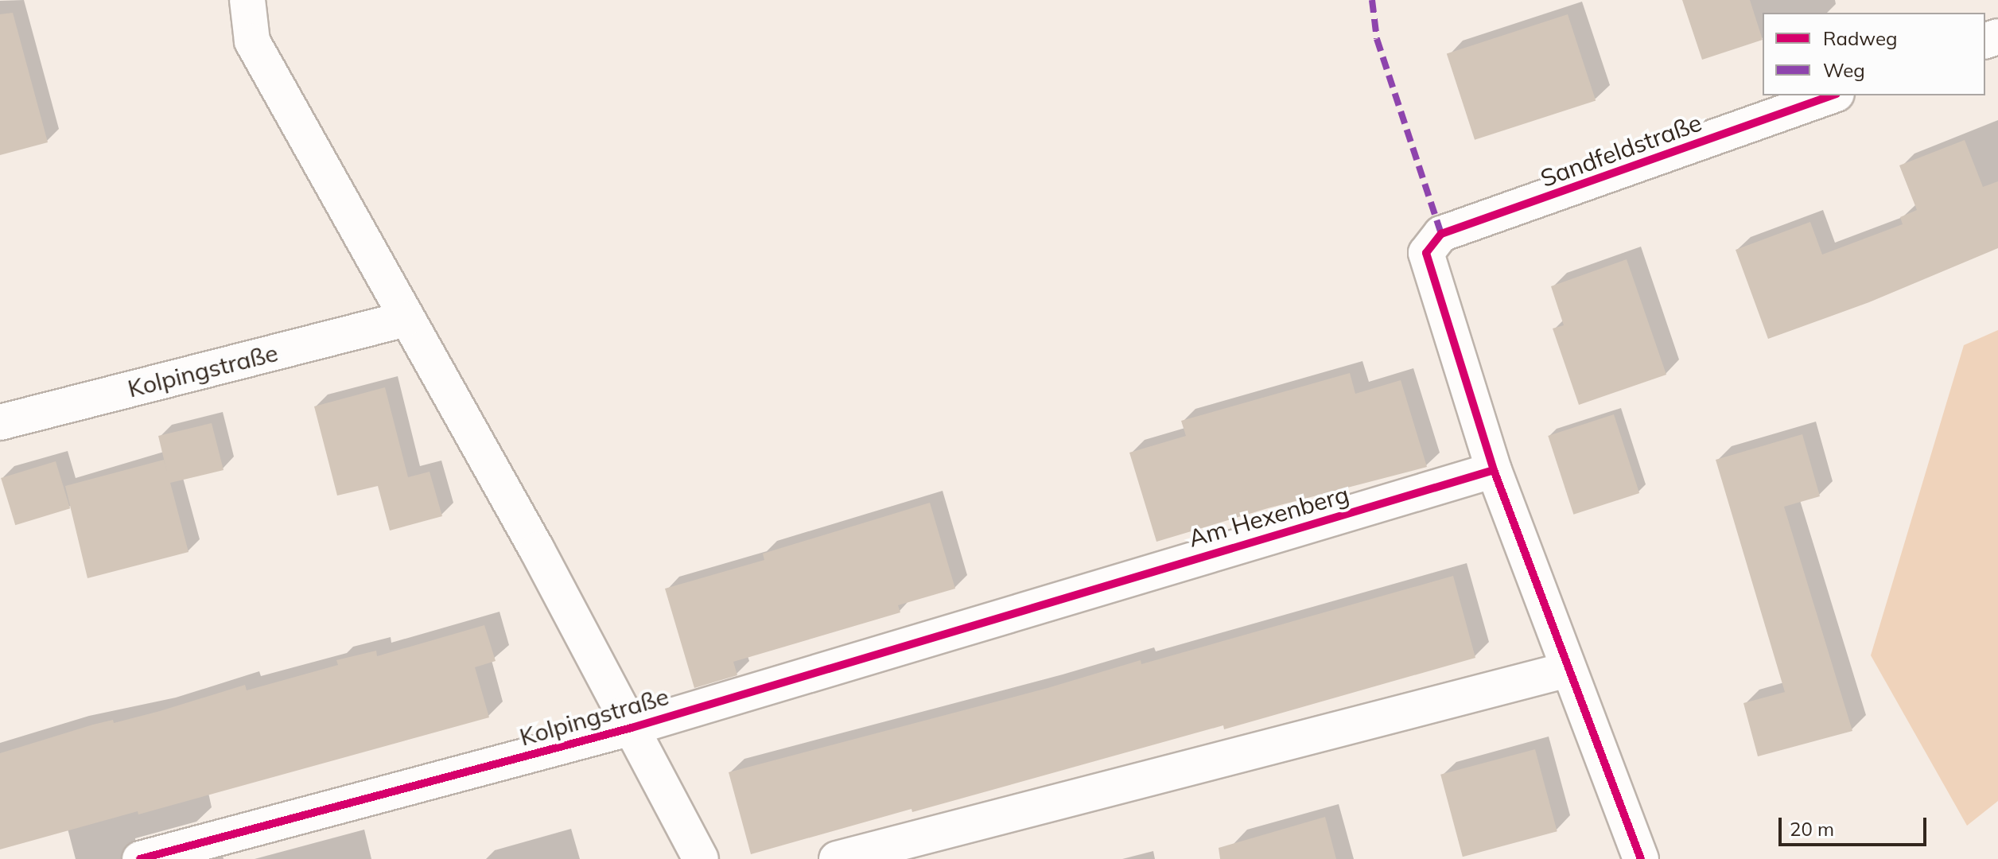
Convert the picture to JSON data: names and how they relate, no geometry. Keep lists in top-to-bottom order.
{
  "streets": {
    "street": ["Sandfeldstraße", "Kolpingstraße", "Am Hexenberg"]
  },
  "crossings": [
    ["Sandfeldstraße", "Am Hexenberg"],
    ["Kolpingstraße", "Am Hexenberg"]
  ],
  "legend": ["Radweg", "Weg"],
  "scale_bar": "20 m"
}
